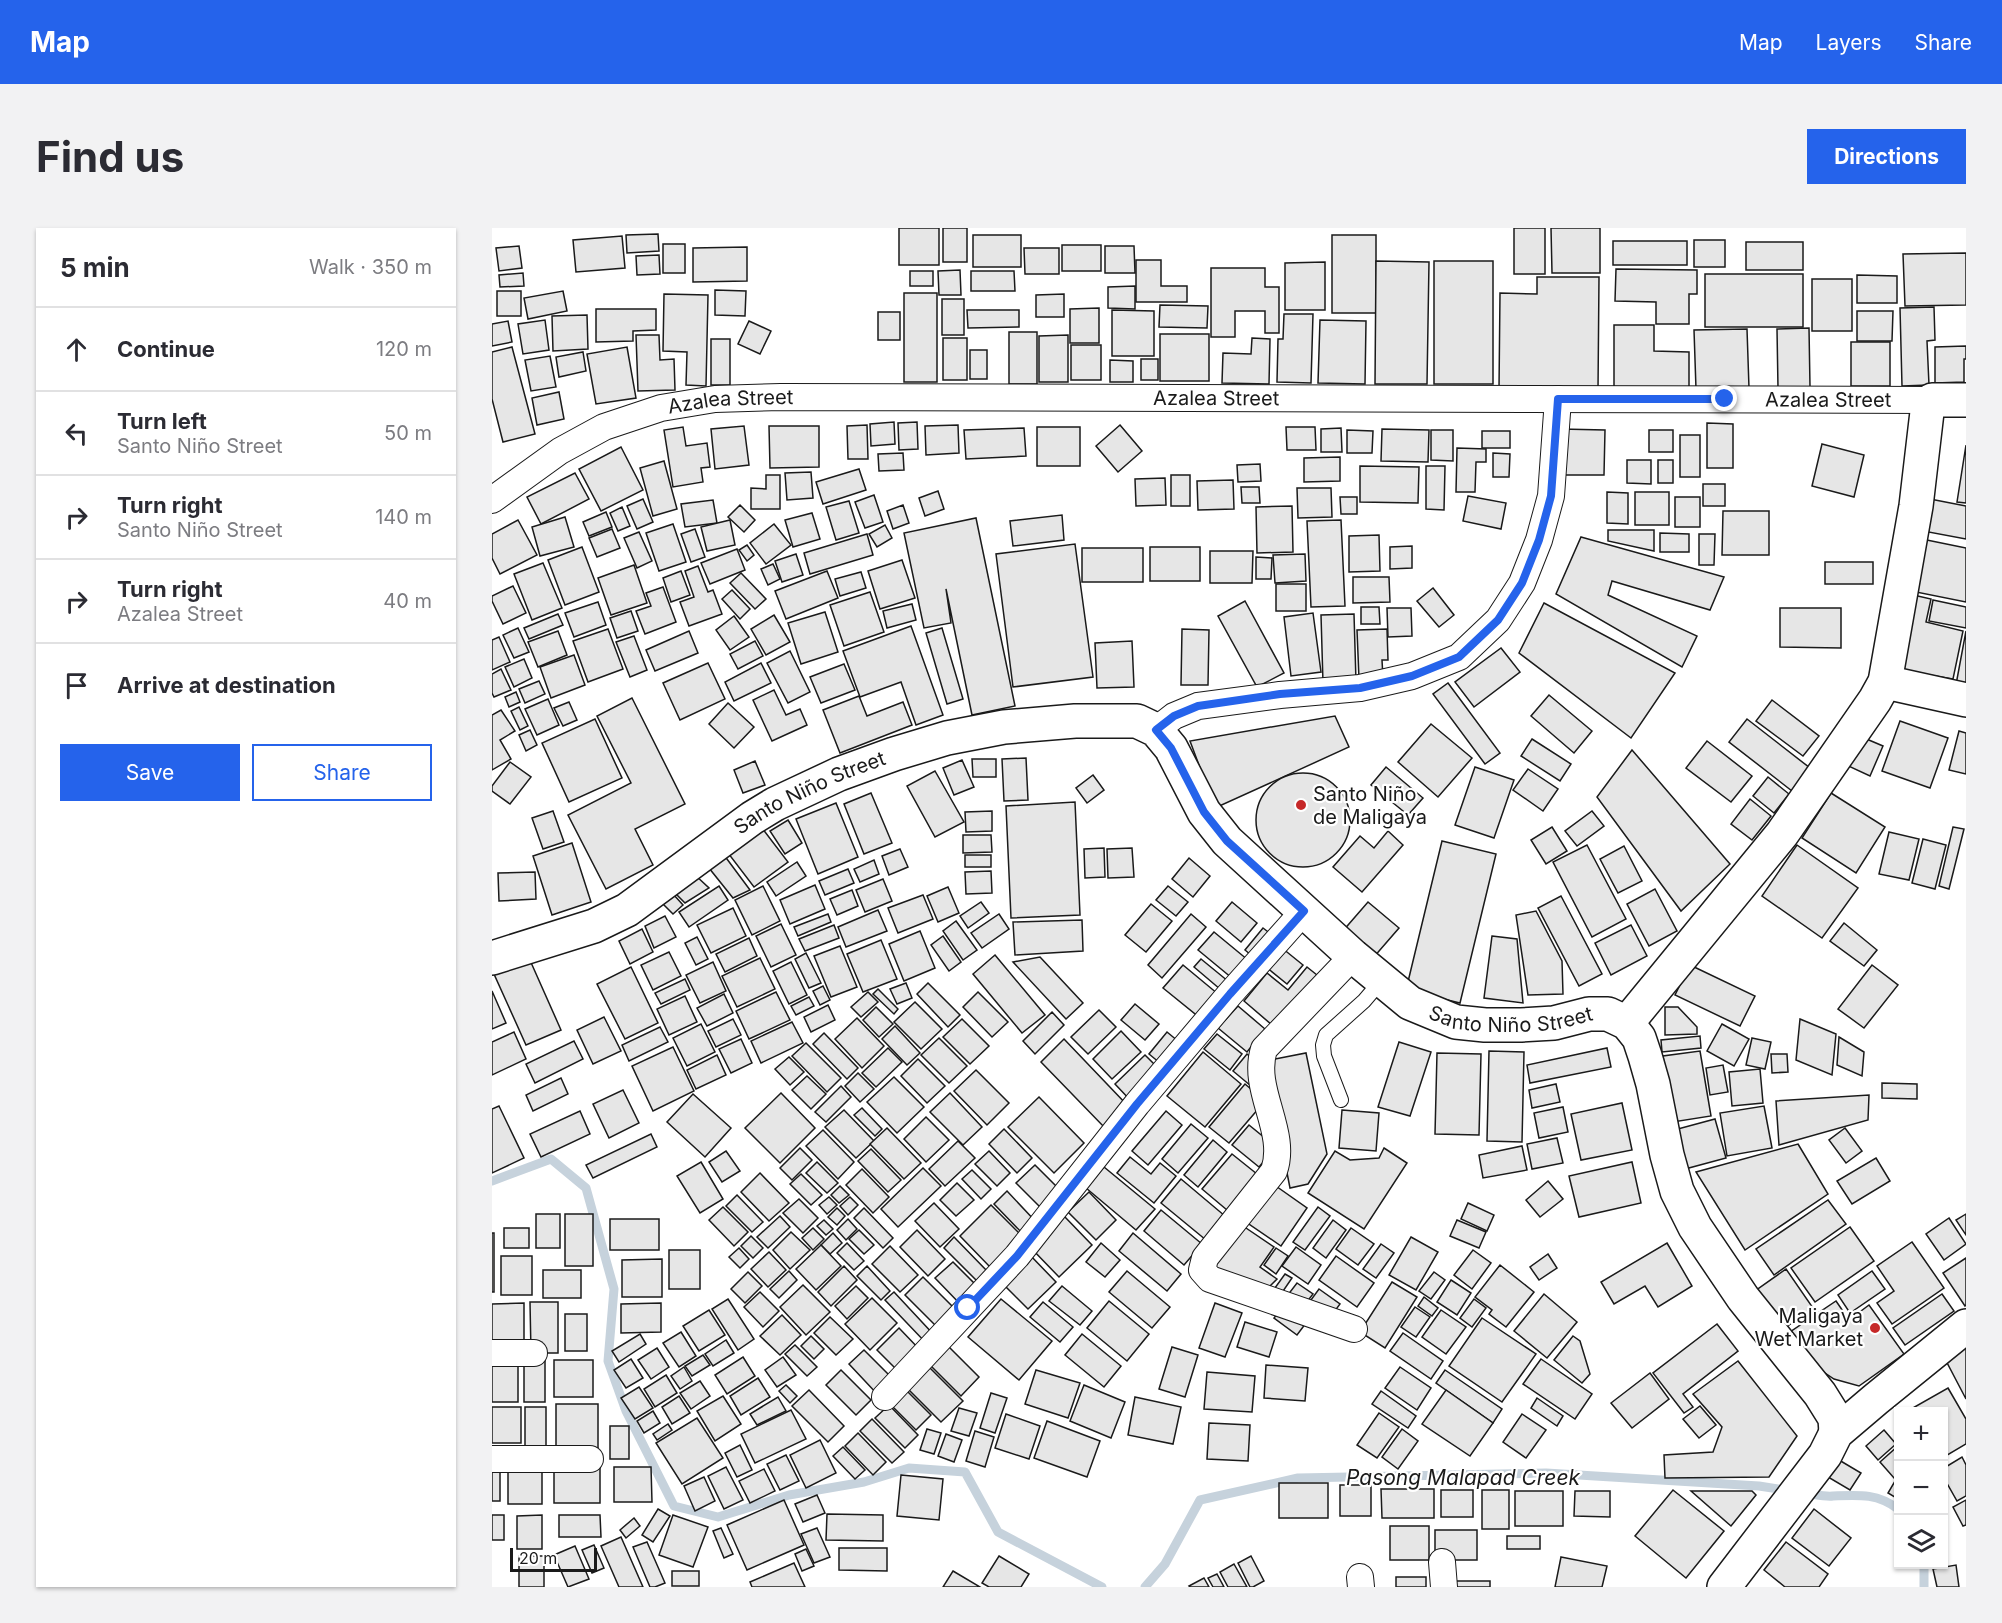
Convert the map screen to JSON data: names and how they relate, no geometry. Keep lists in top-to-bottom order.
{
  "streets": {
    "main road": ["Azalea Street", "Santo Niño Street"]
  },
  "water": ["Pasong Malapad Creek"],
  "places": ["Santo Niño de Maligaya", "Maligaya Wet Market"],
  "scale_bar": "20 m",
  "page": {
    "header": "Map",
    "nav": ["Map", "Layers", "Share"],
    "buttons": [
      "Directions",
      ["Save", "Share"]
    ],
    "title": "Find us",
    "heading": ["5 min", "Walk · 350 m"],
    "list": [
      ["Continue", "120 m"],
      ["Turn left", "Santo Niño Street", "50 m"],
      ["Turn right", "Santo Niño Street", "140 m"],
      ["Turn right", "Azalea Street", "40 m"],
      "Arrive at destination"
    ],
    "map_buttons": ["+", "−"],
    "scale": "20 m"
  }
}
